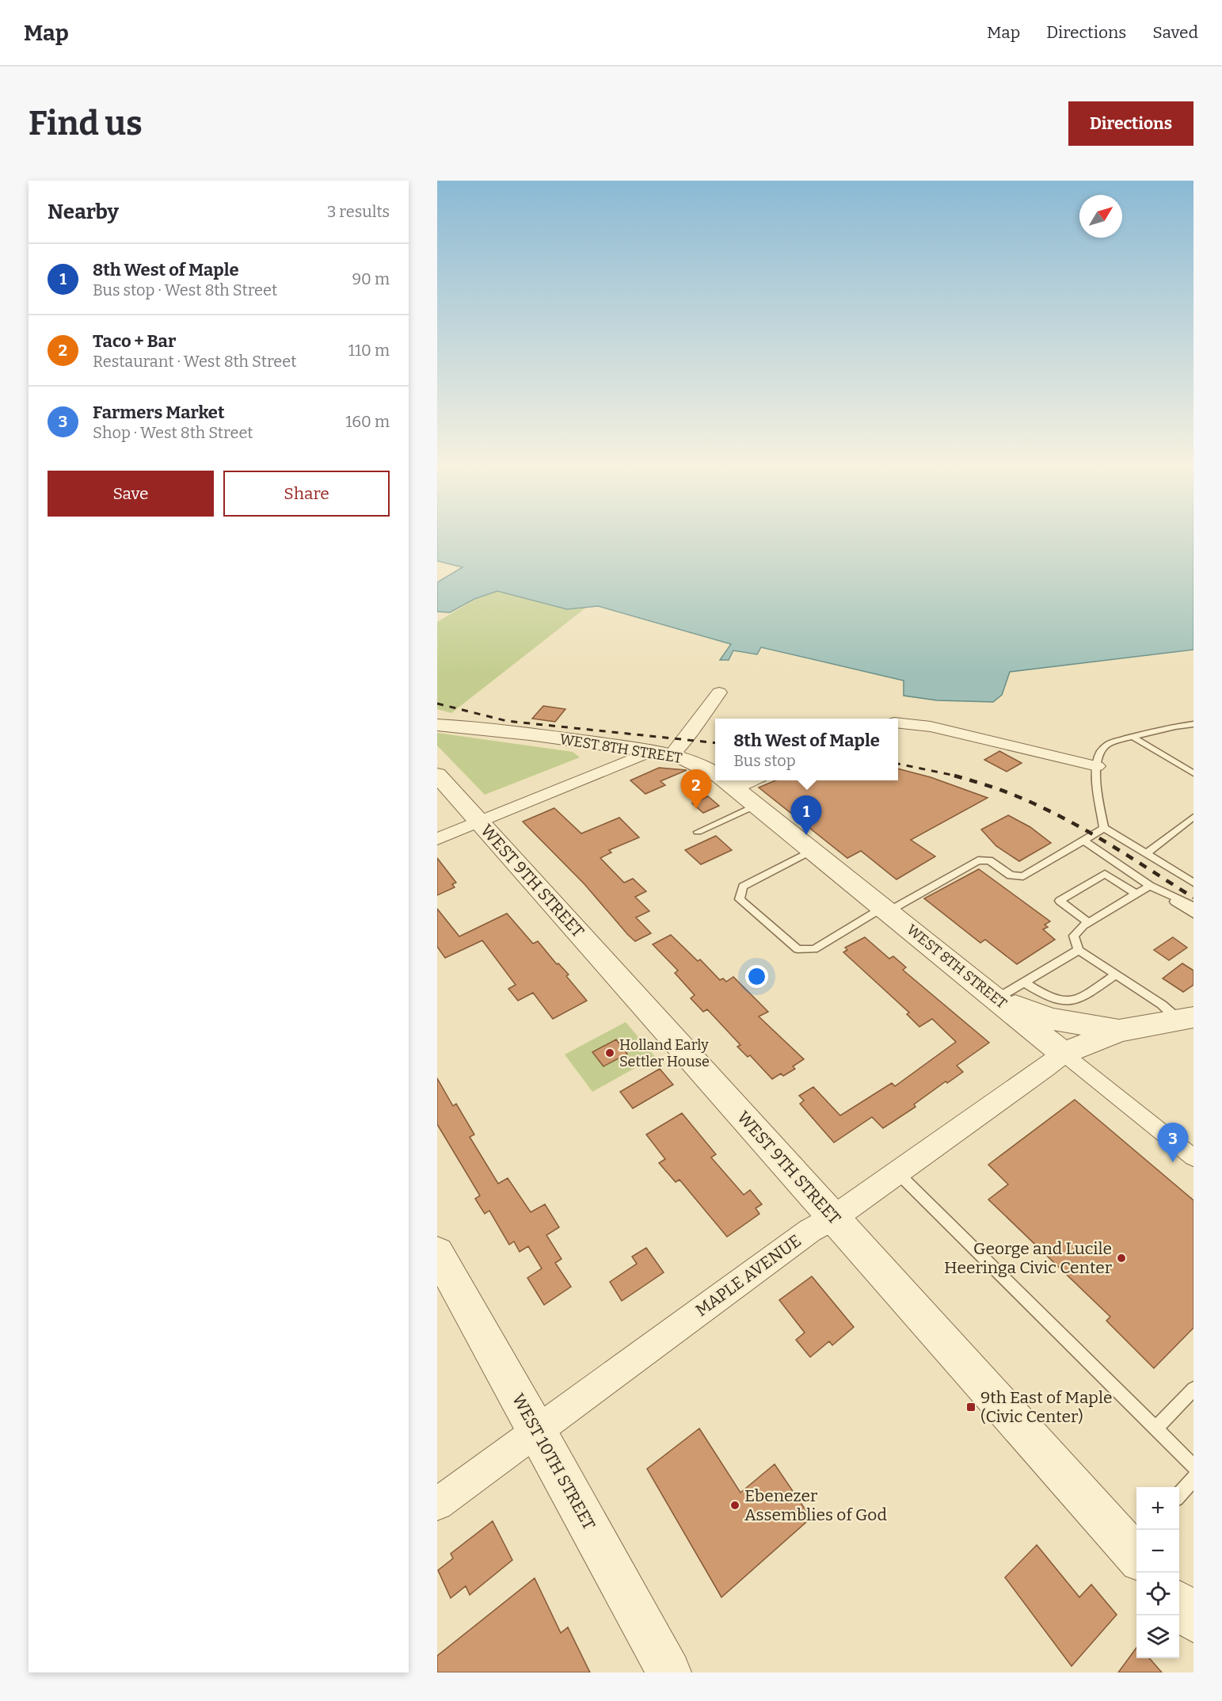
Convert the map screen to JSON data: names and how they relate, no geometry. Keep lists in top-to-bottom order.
{
  "streets": {
    "street": [
      "WEST 8TH STREET",
      "WEST 9TH STREET",
      "MAPLE AVENUE",
      "WEST 10TH STREET"
    ]
  },
  "crossings": [
    ["WEST 8TH STREET", "MAPLE AVENUE"],
    ["WEST 9TH STREET", "MAPLE AVENUE"],
    ["MAPLE AVENUE", "WEST 10TH STREET"]
  ],
  "places": {
    "other": ["Holland Early Settler House", "George and Lucile Heeringa Civic Center", "Ebenezer Assemblies of God"],
    "transit": ["9th East of Maple (Civic Center)"]
  },
  "north": "top right",
  "page": {
    "header": "Map",
    "nav": ["Map", "Directions", "Saved"],
    "buttons": [
      "Directions",
      ["Save", "Share"]
    ],
    "title": "Find us",
    "heading": ["Nearby", "3 results"],
    "list": [
      {
        "mark": "1",
        "name": "8th West of Maple",
        "note": "Bus stop · West 8th Street",
        "value": "90 m"
      },
      {
        "mark": "2",
        "name": "Taco + Bar",
        "note": "Restaurant · West 8th Street",
        "value": "110 m"
      },
      {
        "mark": "3",
        "name": "Farmers Market",
        "note": "Shop · West 8th Street",
        "value": "160 m"
      }
    ],
    "popup": ["8th West of Maple", "Bus stop"],
    "pins": ["2", "1", "3"],
    "map_buttons": ["+", "−"]
  }
}
